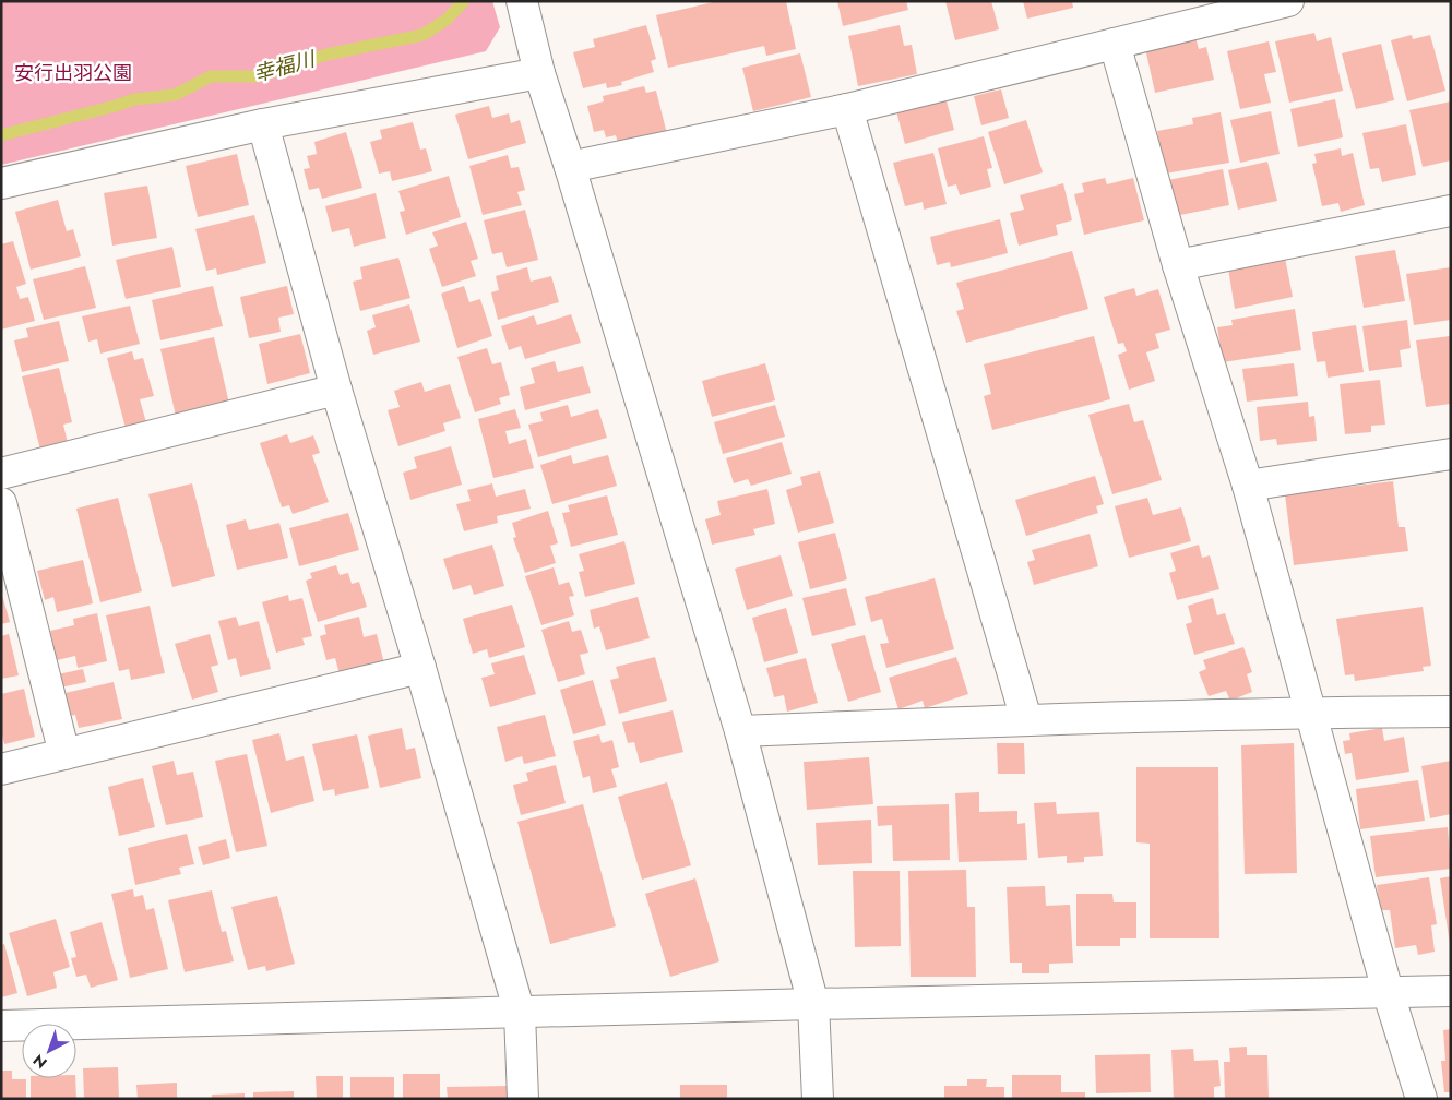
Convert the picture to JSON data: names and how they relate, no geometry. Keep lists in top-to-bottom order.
{
  "water": ["幸福川"],
  "parks": ["安行出羽公園"],
  "north": "bottom left"
}
